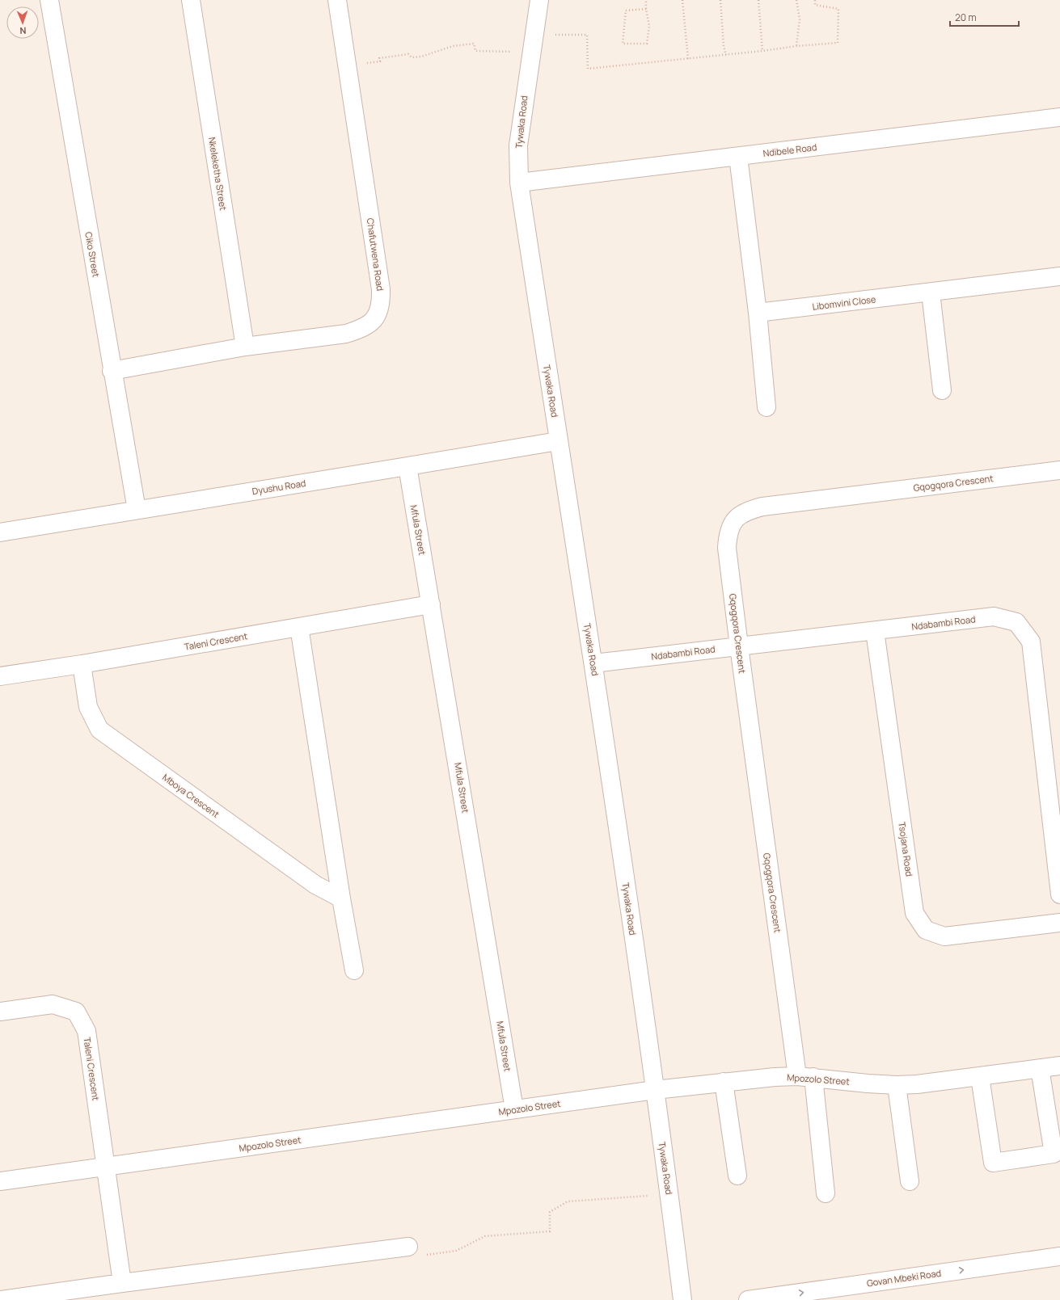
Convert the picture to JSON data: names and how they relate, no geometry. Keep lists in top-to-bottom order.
{
  "streets": {
    "street": [
      "Tywaka Road",
      "Ndibele Road",
      "Nkeleketha Street",
      "Ciko Street",
      "Chafutwena Road",
      "Libomvini Close",
      "Gqogqora Crescent",
      "Dyushu Road",
      "Mfula Street",
      "Ndabambi Road",
      "Taleni Crescent",
      "Mboya Crescent",
      "Tsojana Road",
      "Mpozolo Street",
      "Govan Mbeki Road"
    ]
  },
  "crossings": [
    ["Tywaka Road", "Ndibele Road"],
    ["Tywaka Road", "Dyushu Road"],
    ["Tywaka Road", "Ndabambi Road"],
    ["Tywaka Road", "Mpozolo Street"],
    ["Nkeleketha Street", "Chafutwena Road"],
    ["Ciko Street", "Chafutwena Road"],
    ["Ciko Street", "Dyushu Road"],
    ["Gqogqora Crescent", "Ndabambi Road"],
    ["Gqogqora Crescent", "Mpozolo Street"],
    ["Dyushu Road", "Mfula Street"],
    ["Mfula Street", "Taleni Crescent"],
    ["Mfula Street", "Mpozolo Street"],
    ["Ndabambi Road", "Tsojana Road"],
    ["Taleni Crescent", "Mboya Crescent"],
    ["Taleni Crescent", "Mpozolo Street"]
  ],
  "one_way": ["Govan Mbeki Road"],
  "scale_bar": "20 m",
  "north": "bottom"
}
